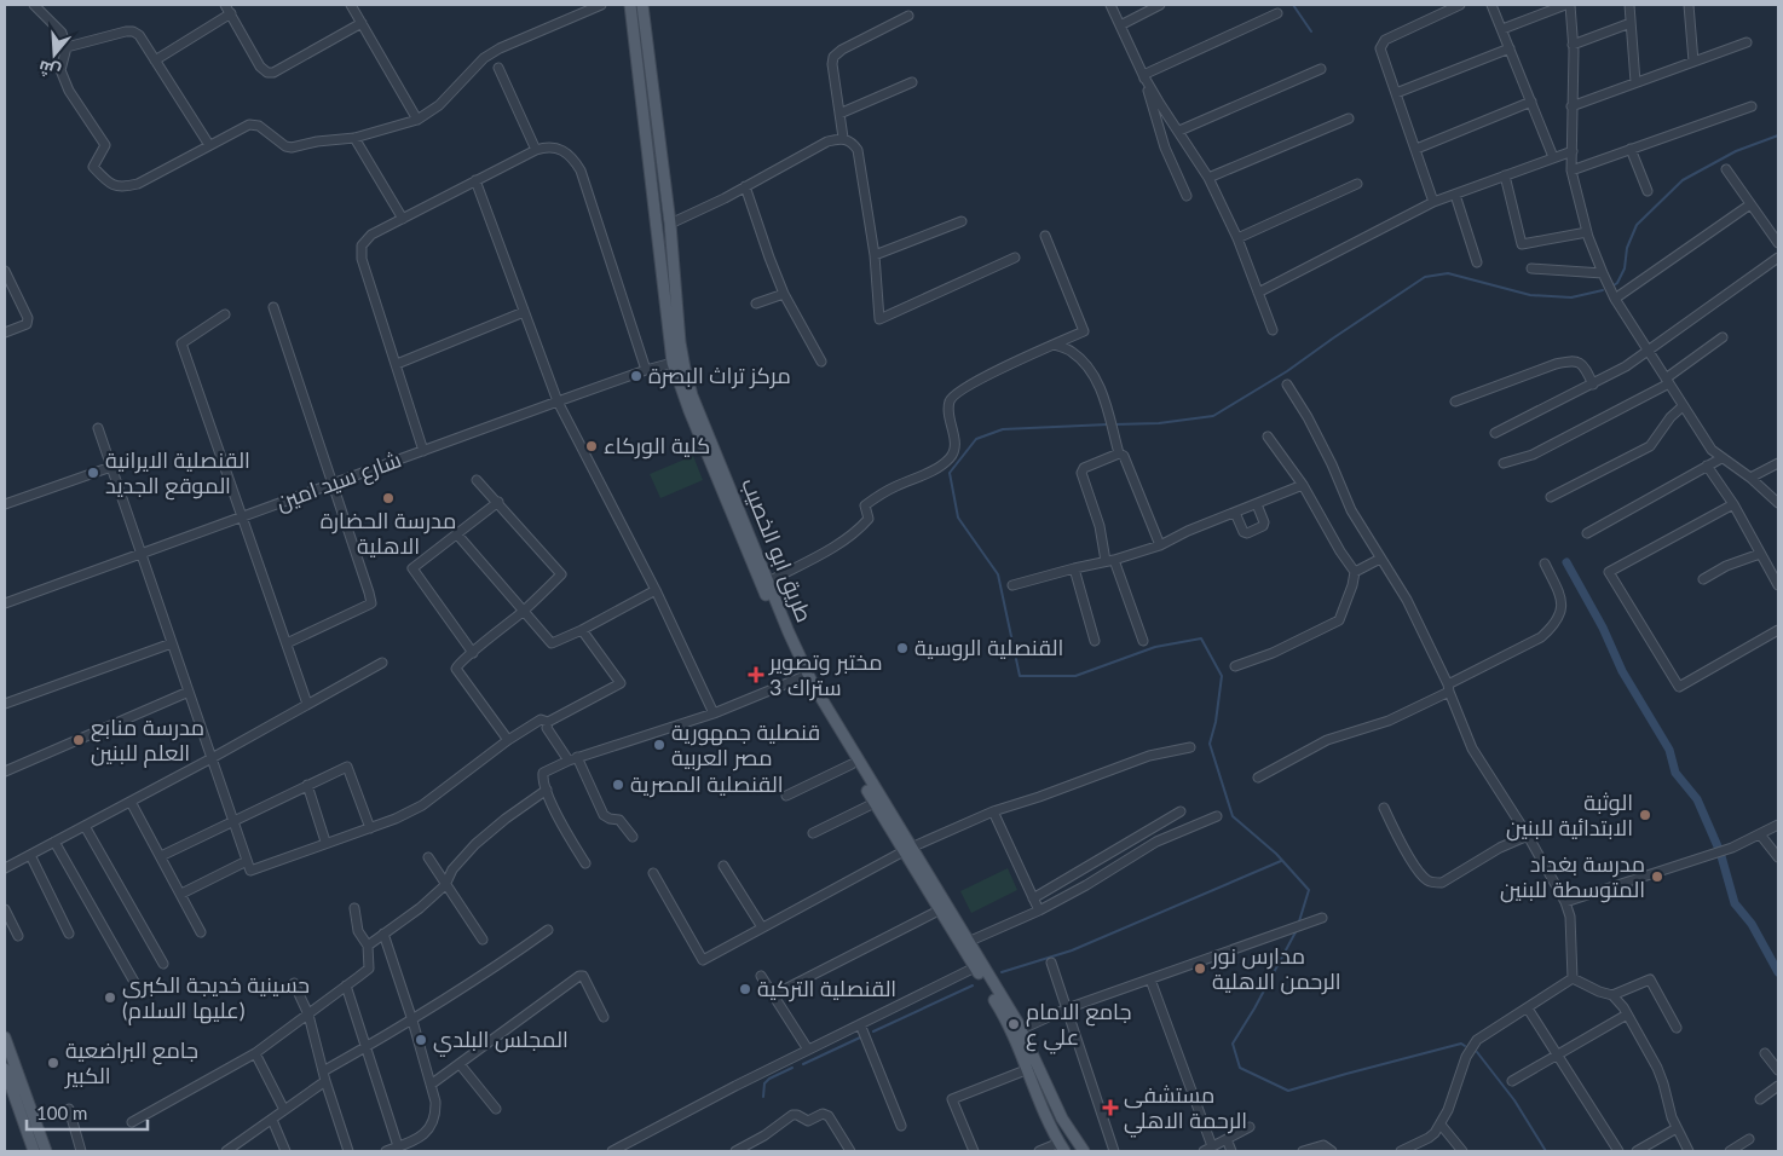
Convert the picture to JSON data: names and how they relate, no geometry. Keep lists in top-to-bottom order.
{
  "streets": {
    "main road": ["طريق ابو الخصيب"],
    "street": ["شارع سيد امين"]
  },
  "crossings": [
    ["شارع سيد امين", "طريق ابو الخصيب"]
  ],
  "places": {
    "other": [
      "مركز تراث البصرة",
      "كلية الوركاء",
      "القنصلية الايرانية الموقع الجديد",
      "مدرسة الحضارة الاهلية",
      "القنصلية الروسية",
      "مدرسة منابع العلم للبنين",
      "قنصلية جمهورية مصر العربية",
      "القنصلية المصرية",
      "الوثبة الابتدائية للبنين",
      "مدرسة بغداد المتوسطة للبنين",
      "مدارس نور الرحمن الاهلية",
      "القنصلية التركية",
      "حسينية خديجة الكبرى (عليها السلام)",
      "جامع الامام علي ع",
      "المجلس البلدي",
      "جامع البراضعية الكبير"
    ],
    "health": ["مختبر وتصوير ستراك 3", "مستشفى الرحمة الاهلي"]
  },
  "scale_bar": "100 m",
  "north": "bottom"
}
